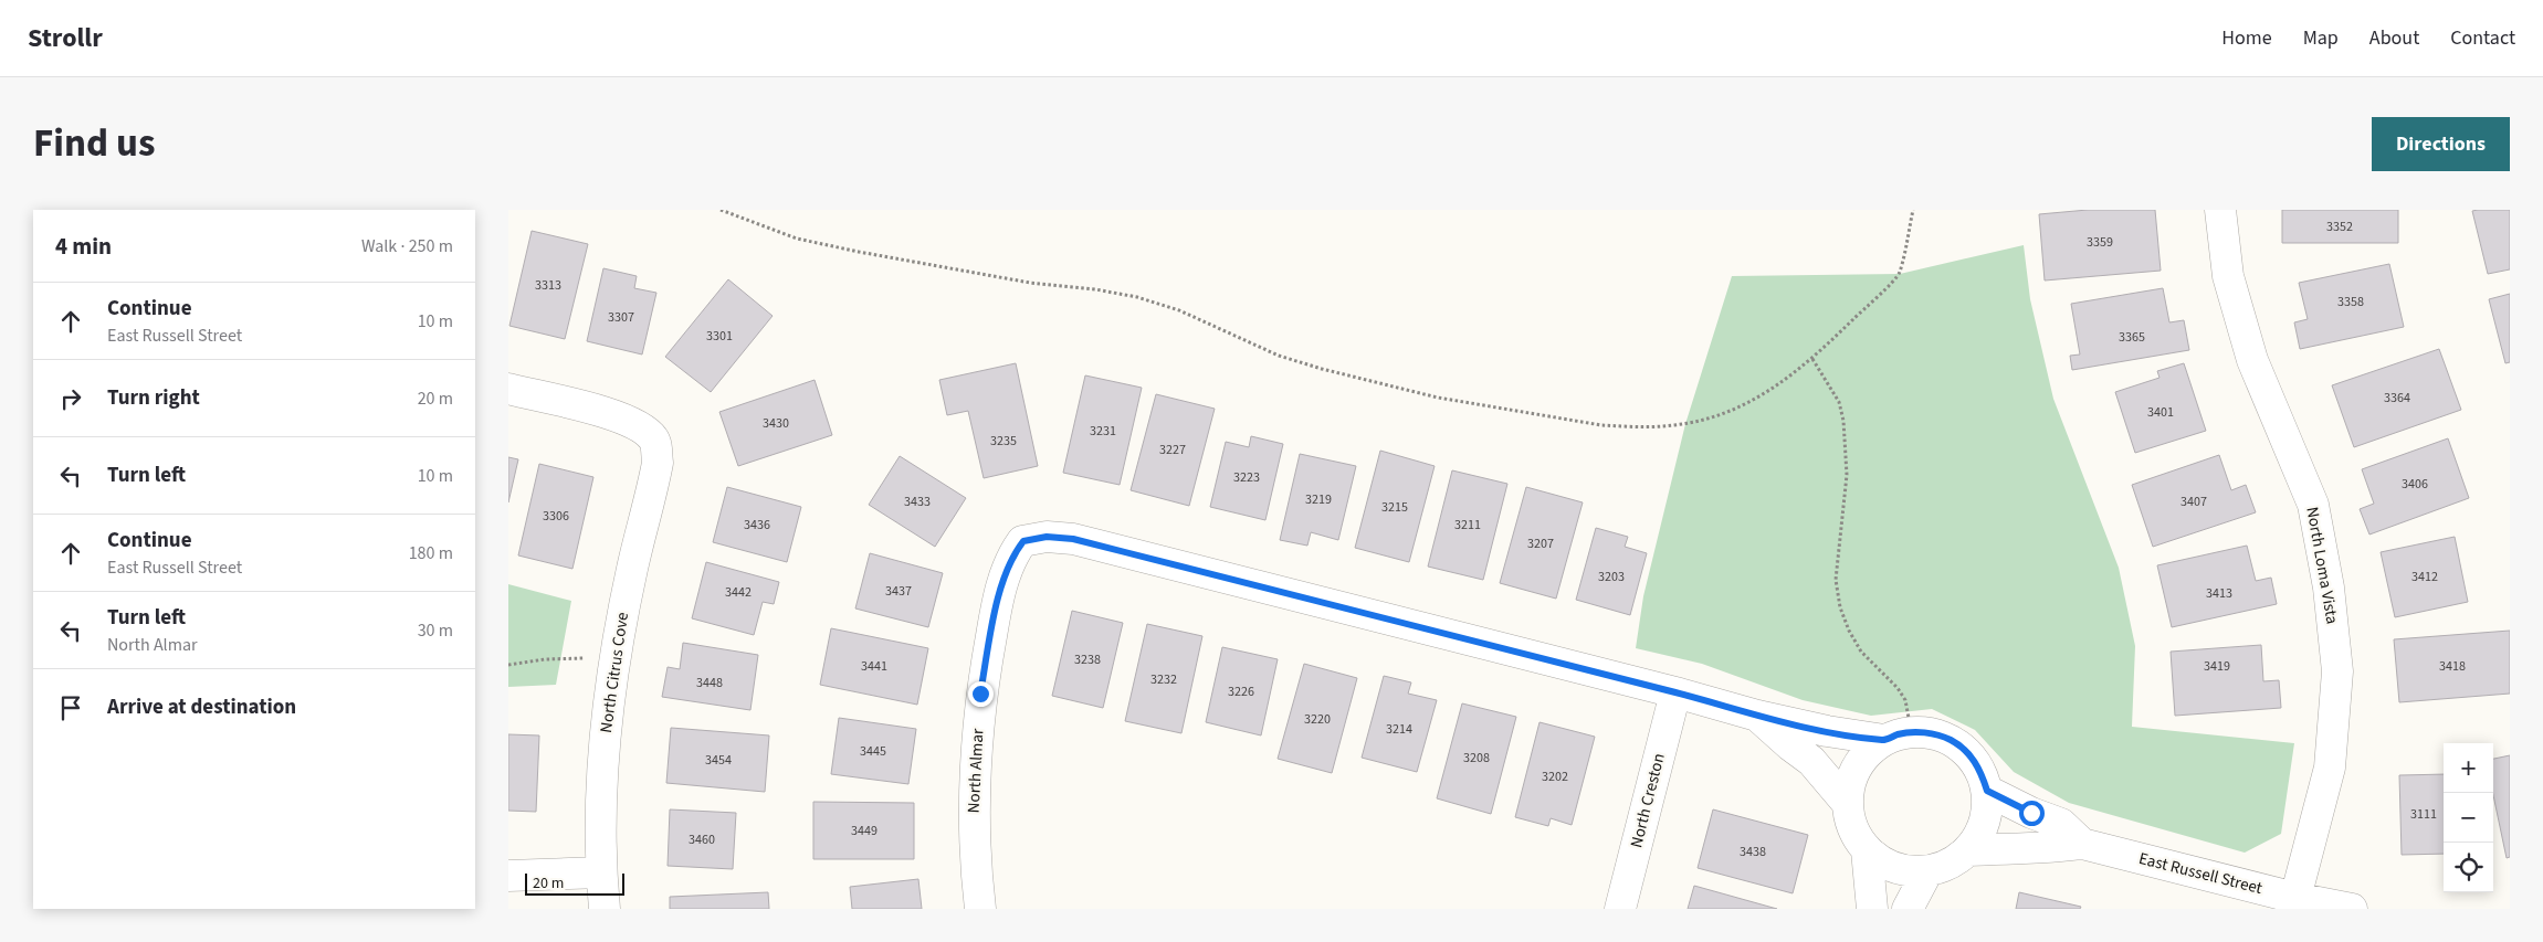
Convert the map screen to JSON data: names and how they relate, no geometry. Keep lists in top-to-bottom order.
{
  "streets": {
    "street": [
      "North Loma Vista",
      "North Citrus Cove",
      "North Almar",
      "North Creston",
      "East Russell Street"
    ]
  },
  "crossings": [
    ["North Loma Vista", "East Russell Street"],
    ["North Almar", "North Creston"]
  ],
  "house_numbers": [
    "3352",
    "3359",
    "3313",
    "3358",
    "3307",
    "3301",
    "3365",
    "3364",
    "3401",
    "3430",
    "3231",
    "3235",
    "3227",
    "3223",
    "3406",
    "3219",
    "3433",
    "3407",
    "3215",
    "3306",
    "3436",
    "3211",
    "3207",
    "3203",
    "3412",
    "3437",
    "3442",
    "3413",
    "3238",
    "3441",
    "3419",
    "3418",
    "3232",
    "3448",
    "3226",
    "3220",
    "3214",
    "3445",
    "3208",
    "3454",
    "3202",
    "3111",
    "3449",
    "3460",
    "3438"
  ],
  "scale_bar": "20 m",
  "page": {
    "header": "Strollr",
    "nav": [
      "Home",
      "Map",
      "About",
      "Contact"
    ],
    "title": "Find us",
    "buttons": "Directions",
    "heading": ["4 min", "Walk · 250 m"],
    "list": [
      ["Continue", "East Russell Street", "10 m"],
      ["Turn right", "20 m"],
      ["Turn left", "10 m"],
      ["Continue", "East Russell Street", "180 m"],
      ["Turn left", "North Almar", "30 m"],
      "Arrive at destination"
    ],
    "map_buttons": ["+", "−"],
    "scale": "20 m"
  }
}
